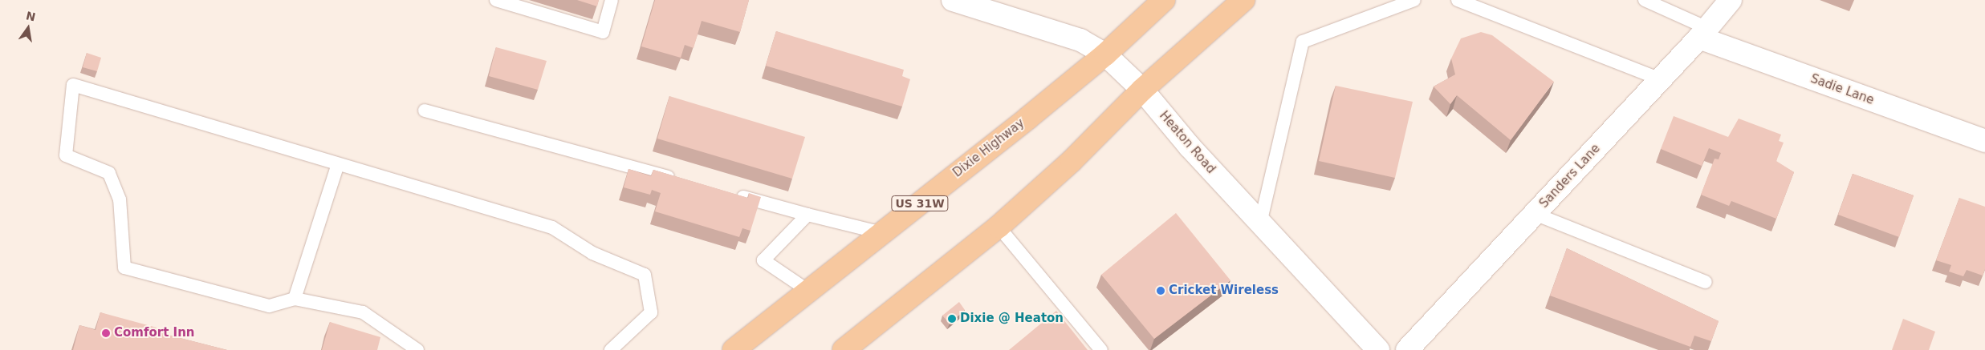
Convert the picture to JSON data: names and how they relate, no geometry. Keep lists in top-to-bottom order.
{
  "streets": {
    "main road": ["Dixie Highway", "US 31W"],
    "street": ["Sadie Lane", "Heaton Road", "Sanders Lane"]
  },
  "crossings": [
    ["Sadie Lane", "Sanders Lane"],
    ["Heaton Road", "Dixie Highway"]
  ],
  "places": ["Cricket Wireless", "Dixie @ Heaton", "Comfort Inn"],
  "north": "top"
}
